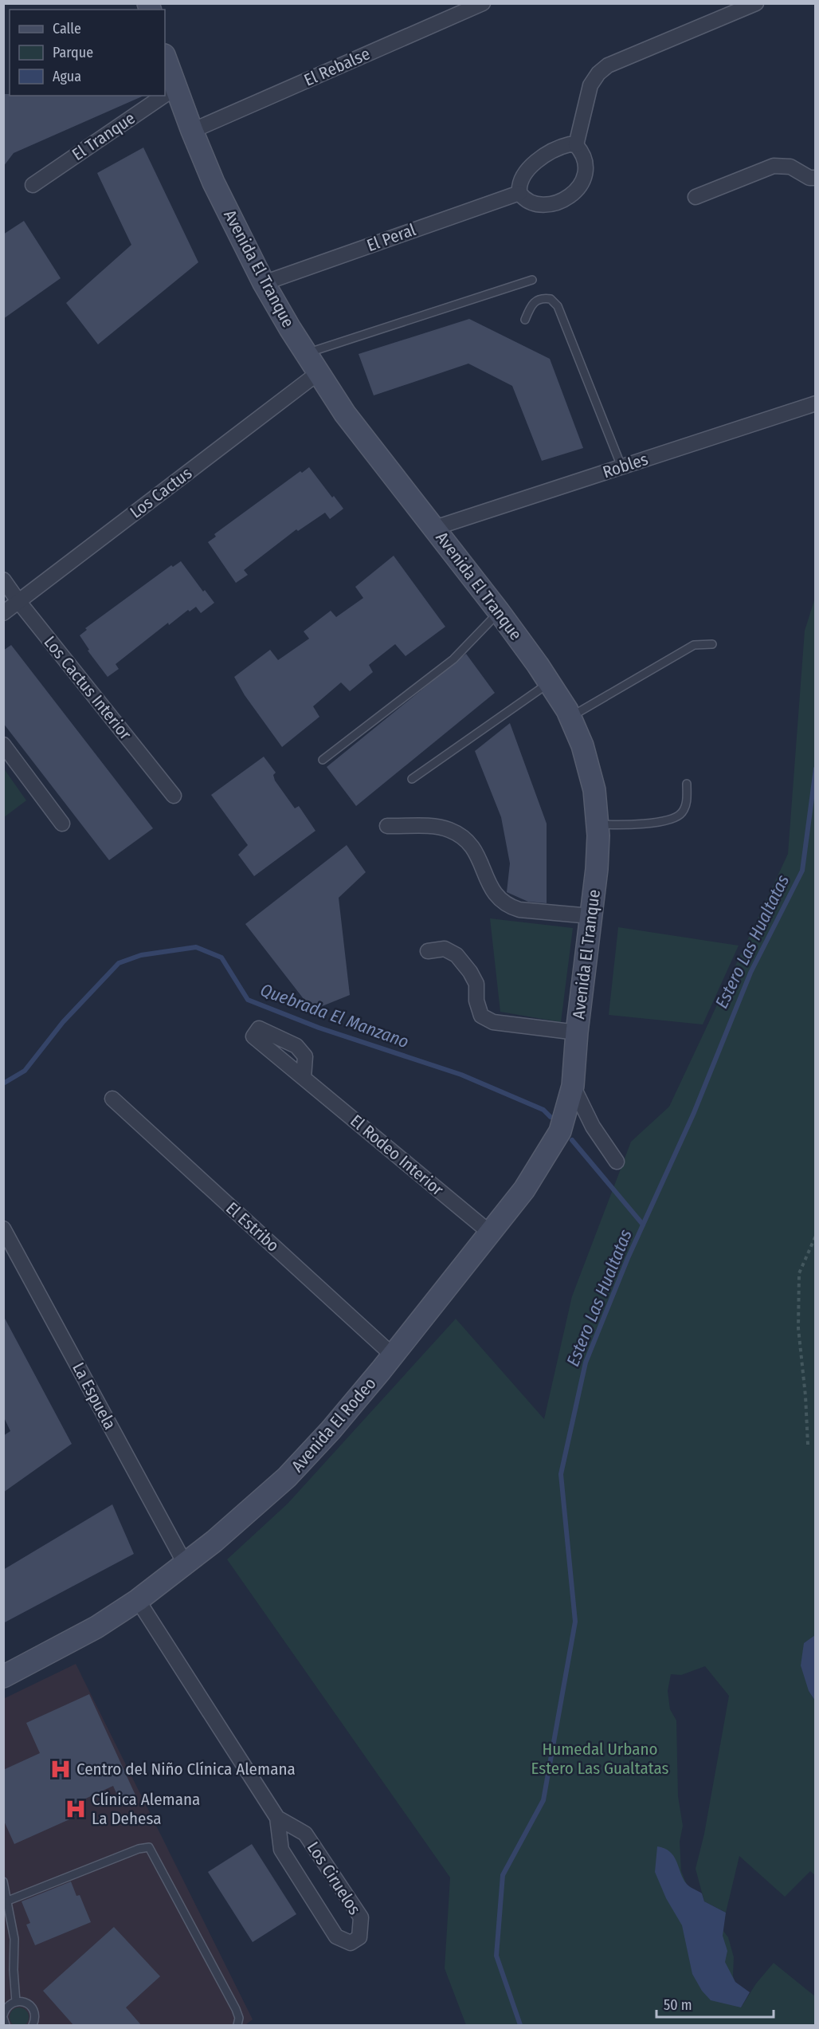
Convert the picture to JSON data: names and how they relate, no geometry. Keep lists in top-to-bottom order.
{
  "streets": {
    "street": [
      "El Rebalse",
      "El Tranque",
      "El Peral",
      "Avenida El Tranque",
      "Robles",
      "Los Cactus",
      "Los Cactus Interior",
      "El Rodeo Interior",
      "El Estribo",
      "La Espuela",
      "Avenida El Rodeo",
      "Los Ciruelos"
    ]
  },
  "crossings": [
    ["El Rebalse", "Avenida El Tranque"],
    ["El Tranque", "Avenida El Tranque"],
    ["El Peral", "Avenida El Tranque"],
    ["Avenida El Tranque", "Robles"],
    ["Avenida El Tranque", "Los Cactus"],
    ["Avenida El Tranque", "Avenida El Rodeo"],
    ["Los Cactus", "Los Cactus Interior"],
    ["El Rodeo Interior", "Avenida El Rodeo"],
    ["El Estribo", "Avenida El Rodeo"],
    ["La Espuela", "Avenida El Rodeo"],
    ["Avenida El Rodeo", "Los Ciruelos"]
  ],
  "water": ["Estero Las Hualtatas", "Quebrada El Manzano"],
  "parks": ["Humedal Urbano Estero Las Gualtatas"],
  "places": {
    "hospital": ["Centro del Niño Clínica Alemana", "Clínica Alemana La Dehesa"]
  },
  "legend": ["Calle", "Parque", "Agua"],
  "scale_bar": "50 m"
}
